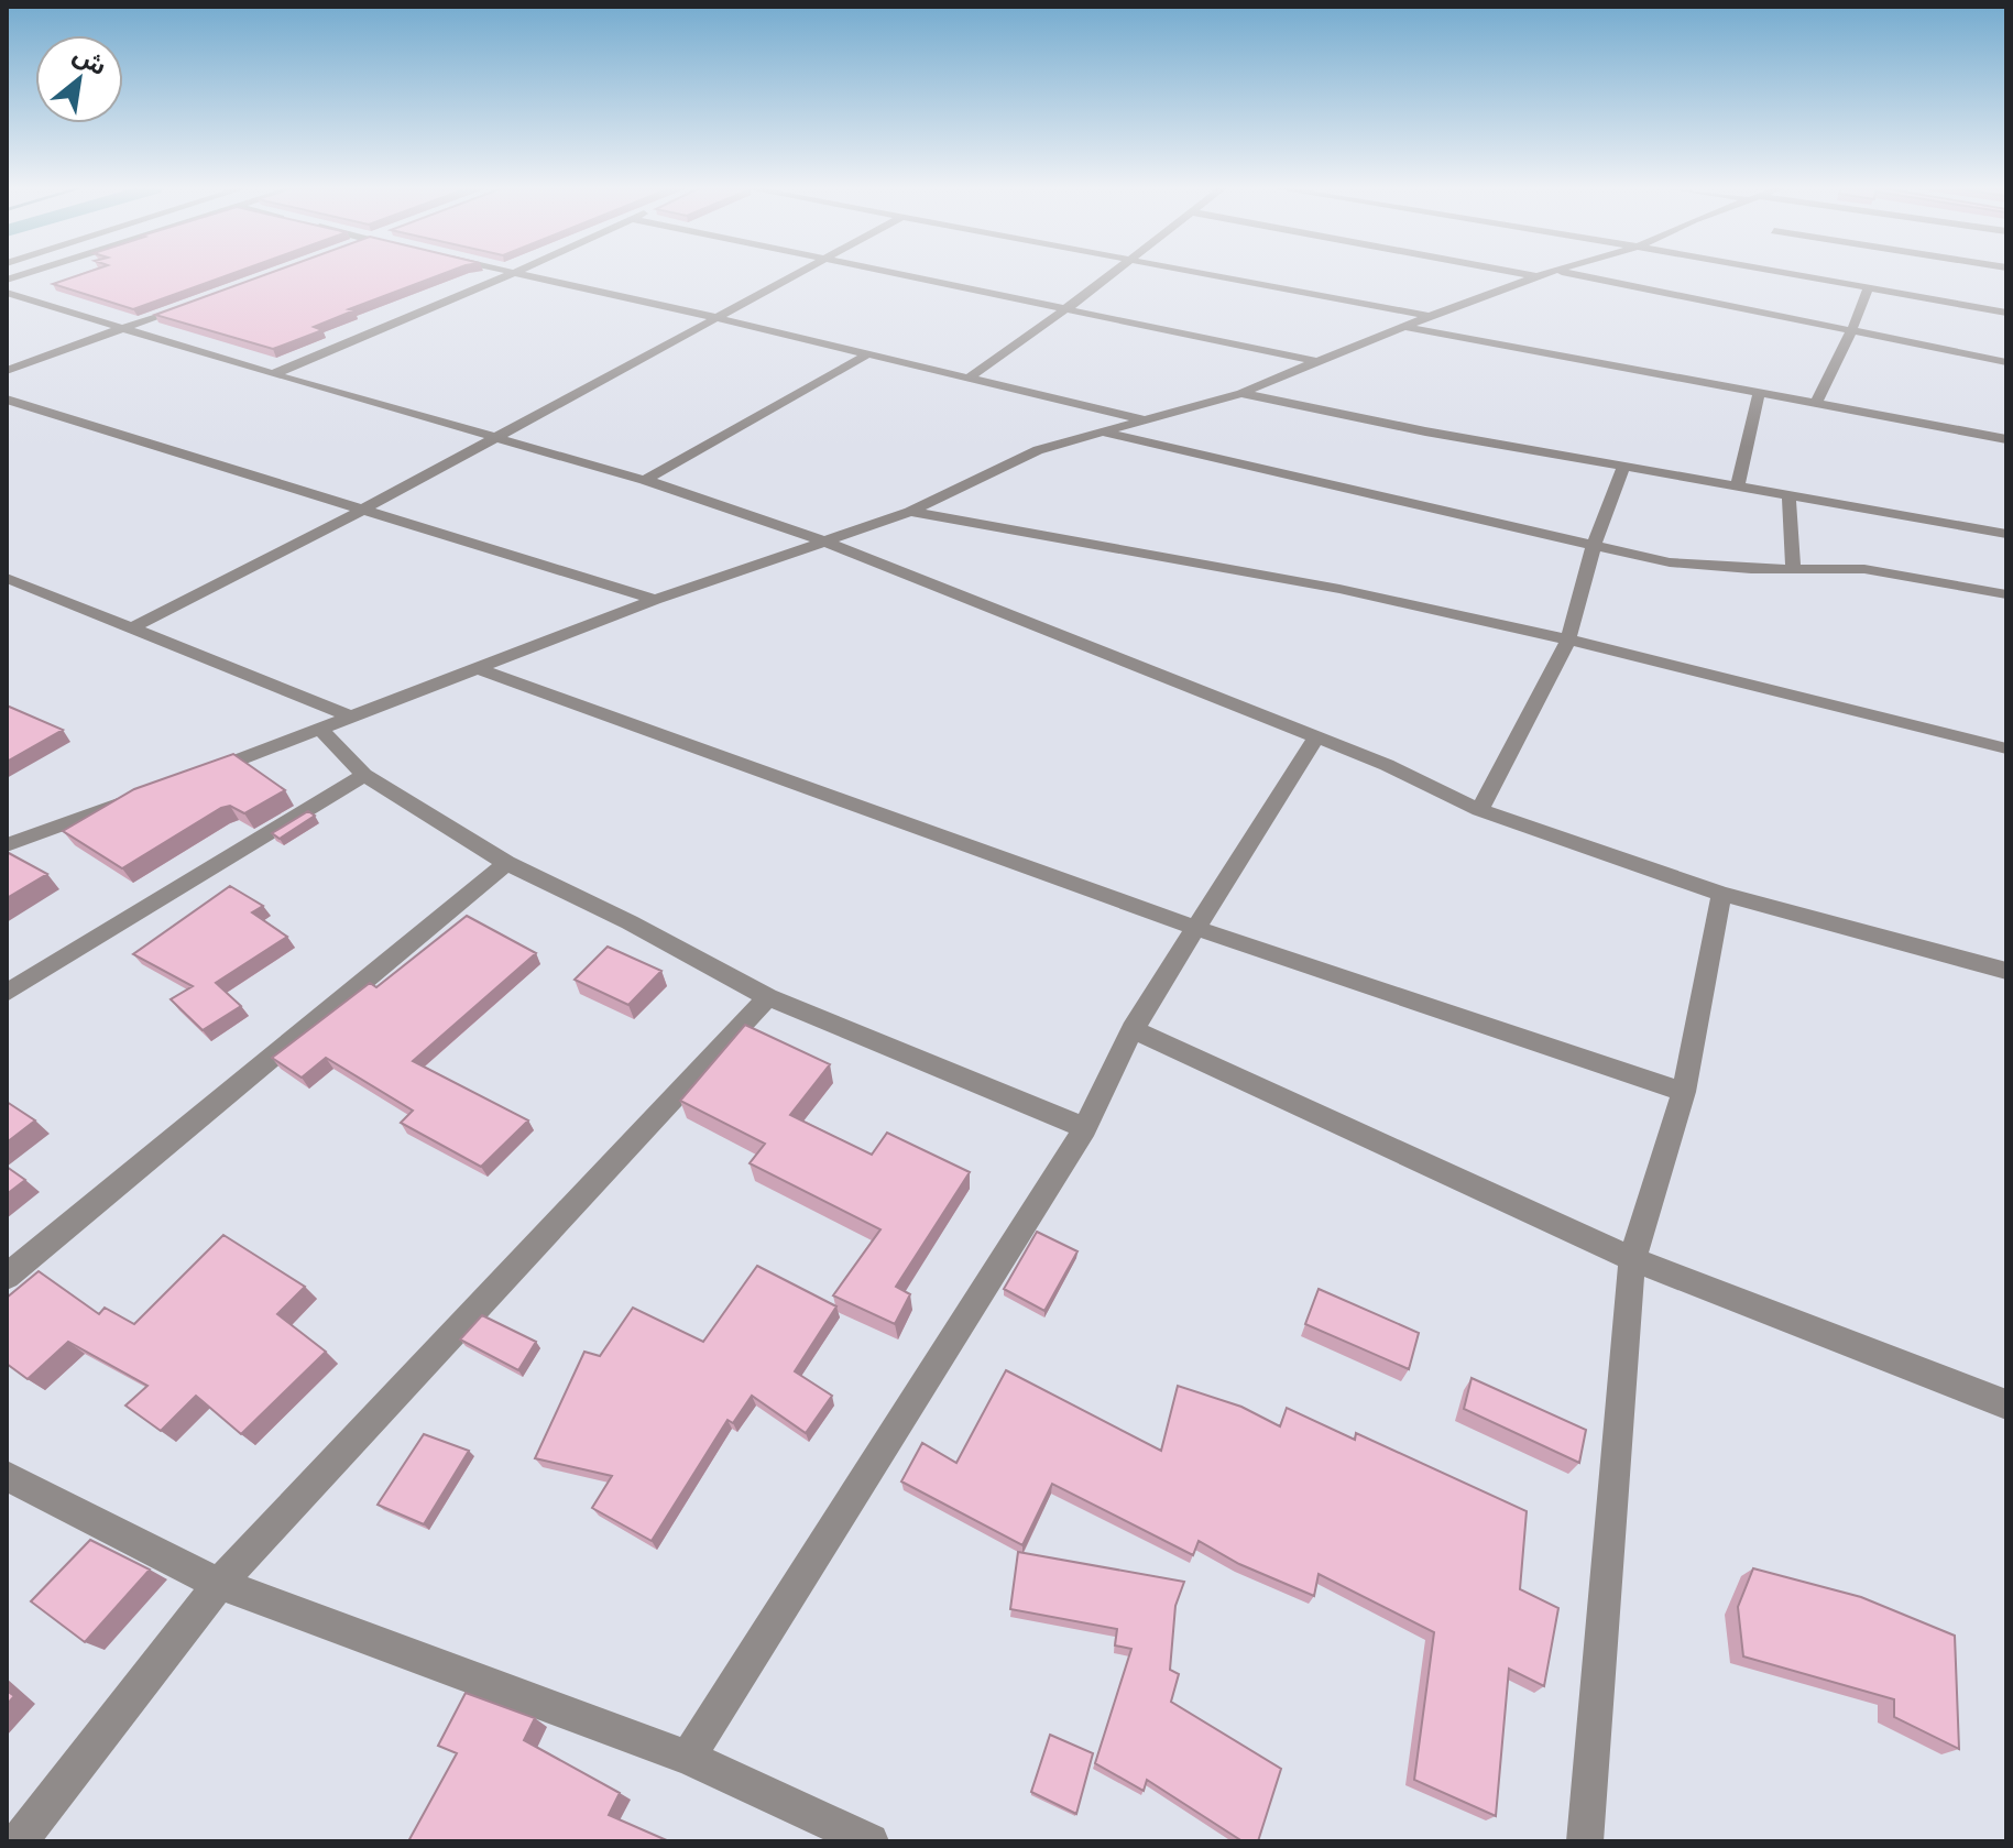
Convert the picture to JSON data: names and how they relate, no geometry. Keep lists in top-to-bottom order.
{
  "north": "top right"
}
